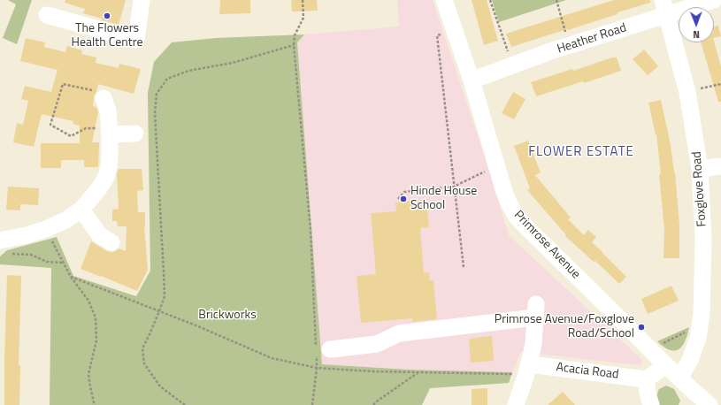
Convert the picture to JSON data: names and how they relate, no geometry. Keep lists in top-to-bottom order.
{
  "streets": {
    "street": [
      "Heather Road",
      "Foxglove Road",
      "Primrose Avenue",
      "Acacia Road"
    ]
  },
  "crossings": [
    ["Heather Road", "Foxglove Road"],
    ["Heather Road", "Primrose Avenue"],
    ["Foxglove Road", "Primrose Avenue"]
  ],
  "districts": ["FLOWER ESTATE"],
  "parks": ["Brickworks"],
  "places": ["The Flowers Health Centre", "Hinde House School", "Primrose Avenue/Foxglove Road/School"],
  "north": "bottom"
}
